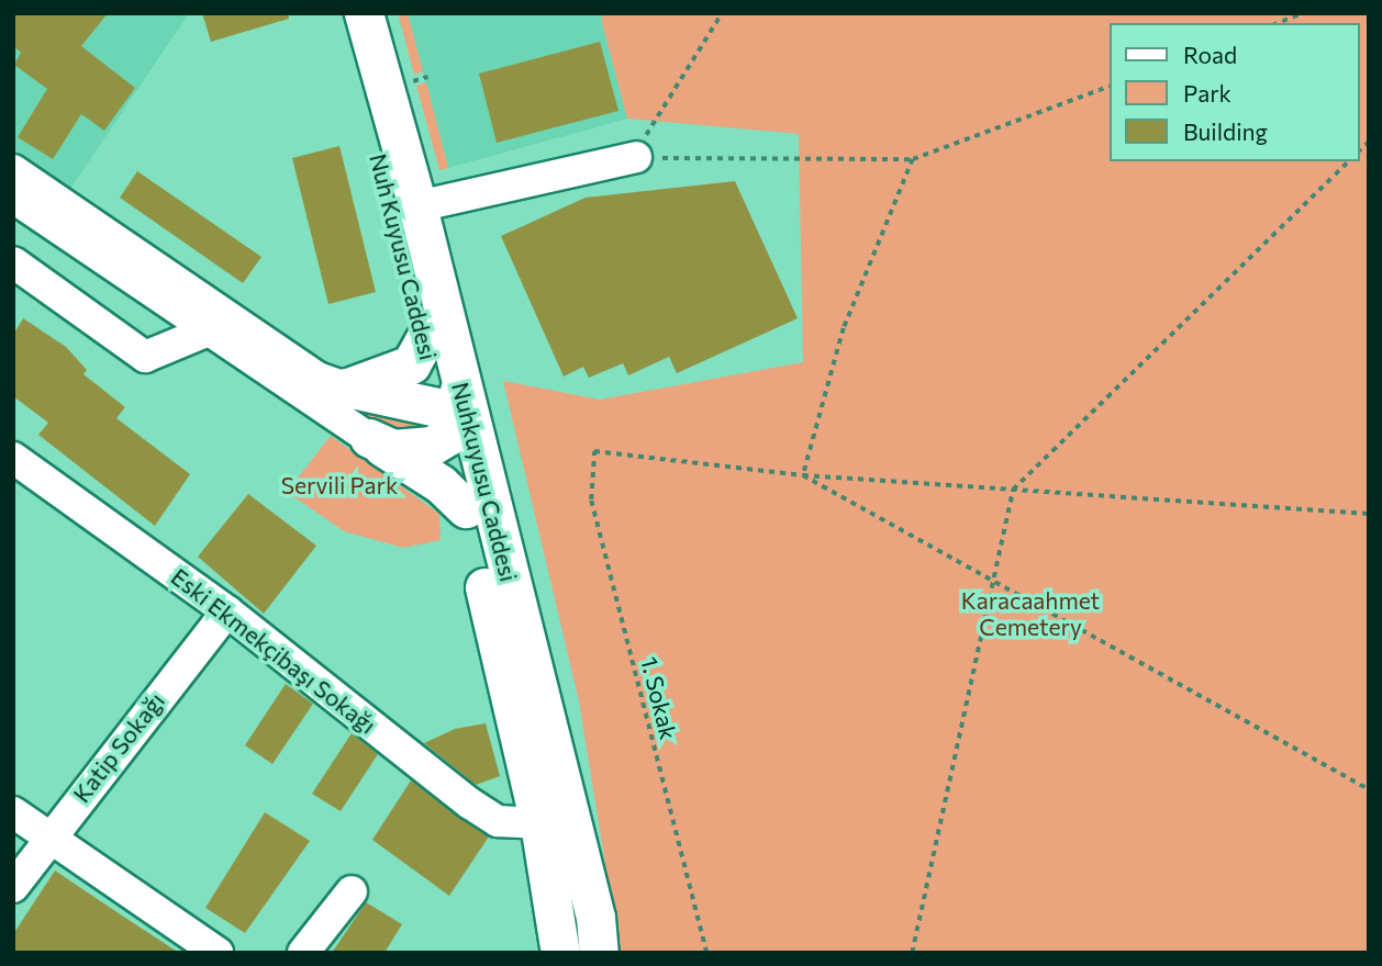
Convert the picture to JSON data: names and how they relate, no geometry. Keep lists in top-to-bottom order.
{
  "streets": {
    "main road": ["Nuh Kuyusu Caddesi", "Nuhkuyusu Caddesi"],
    "street": ["Eski Ekmekçibaşı Sokağı", "Katip Sokağı"],
    "path": ["1. Sokak"]
  },
  "crossings": [
    ["Nuh Kuyusu Caddesi", "Nuhkuyusu Caddesi"],
    ["Nuh Kuyusu Caddesi", "Eski Ekmekçibaşı Sokağı"],
    ["Eski Ekmekçibaşı Sokağı", "Katip Sokağı"]
  ],
  "parks": ["Servili Park", "Karacaahmet Cemetery"],
  "legend": ["Road", "Park", "Building"]
}
